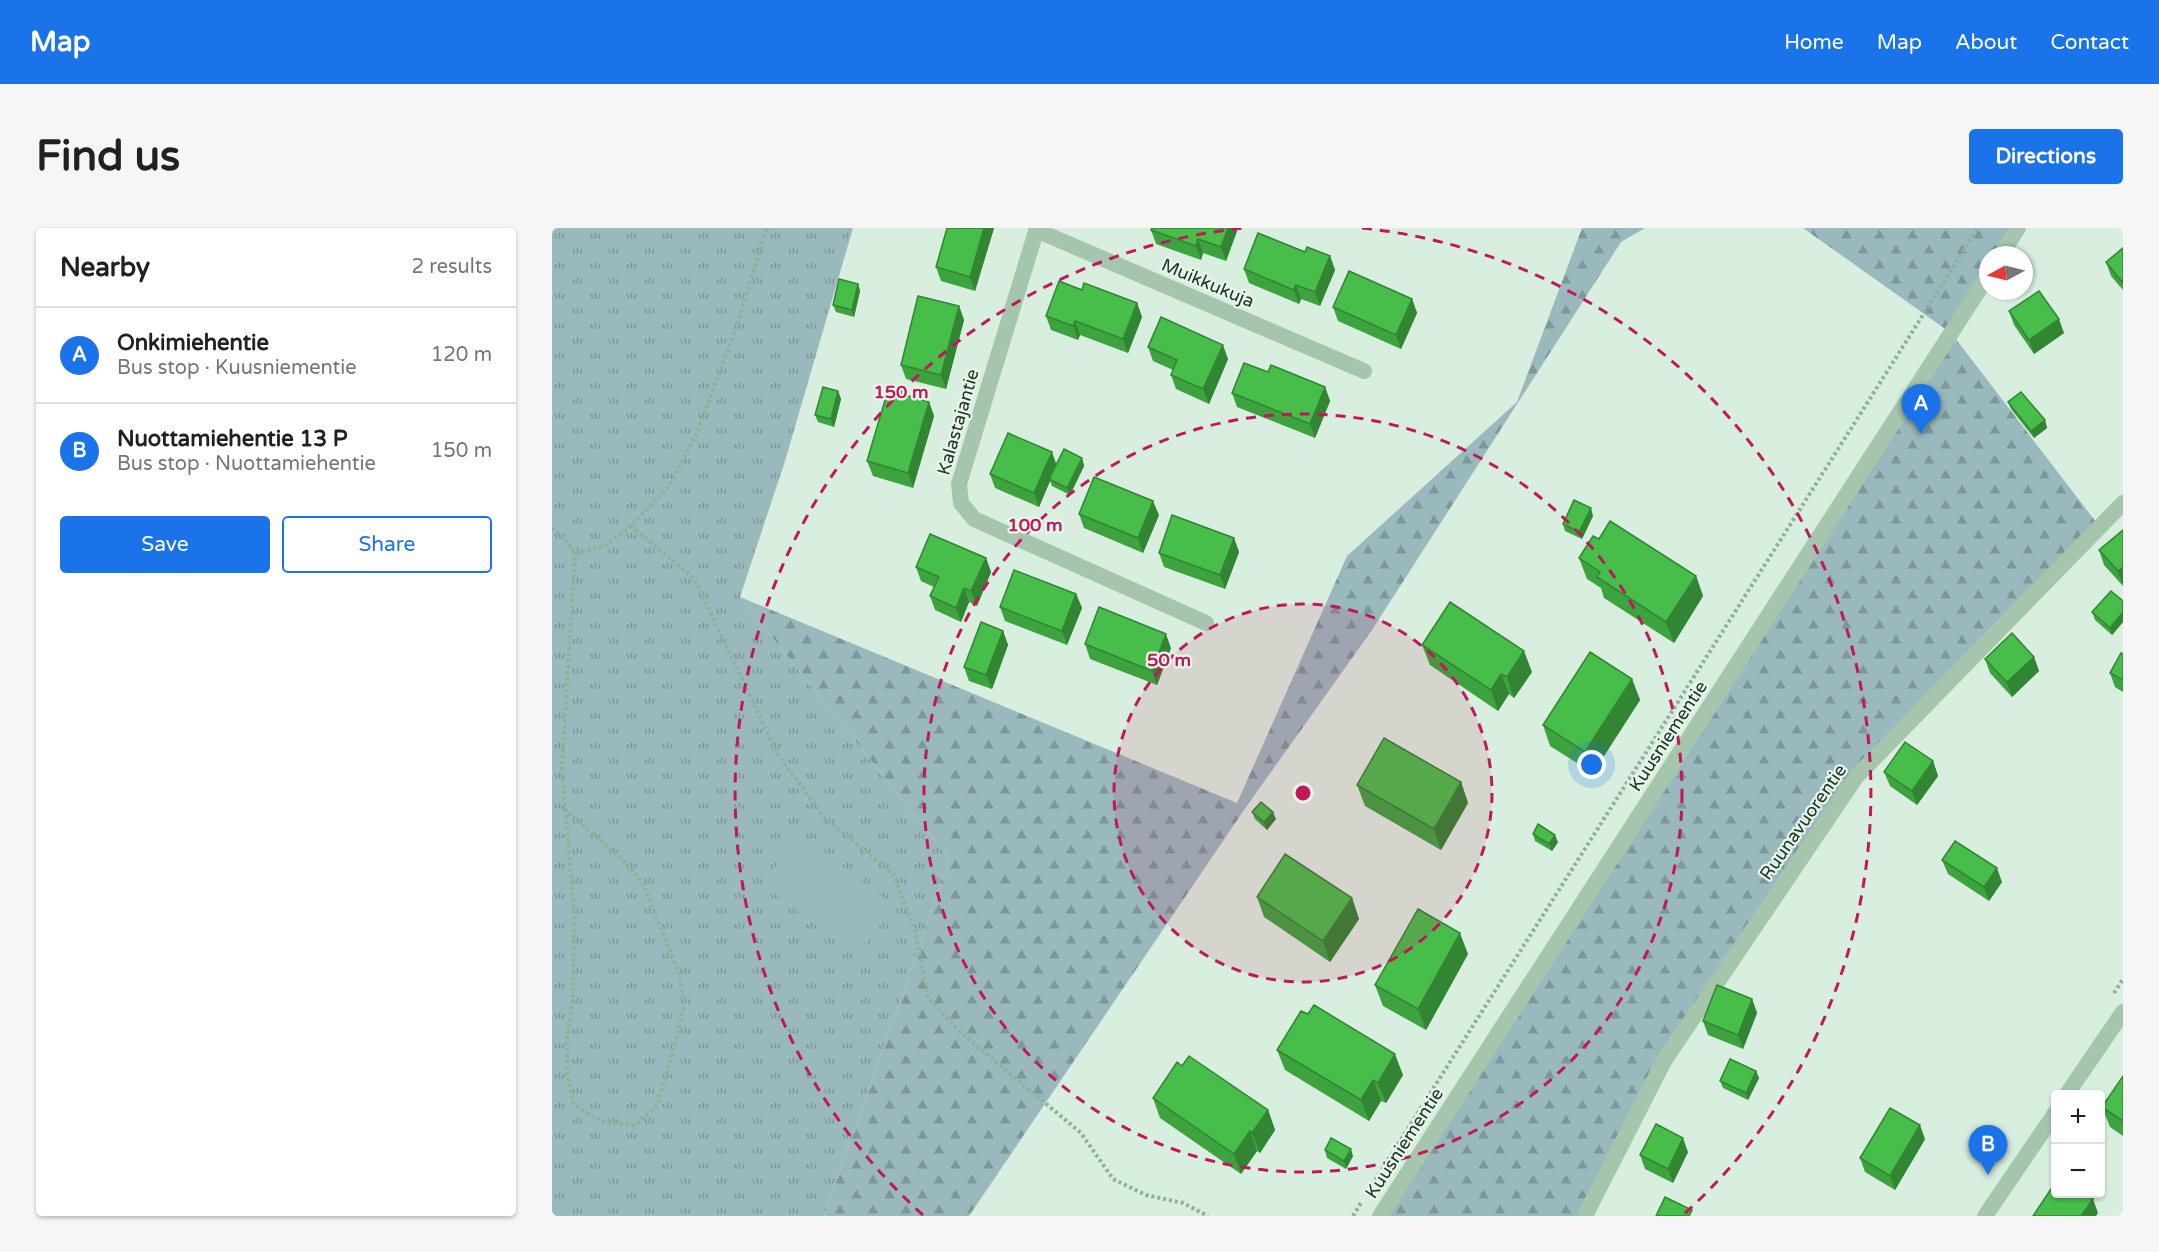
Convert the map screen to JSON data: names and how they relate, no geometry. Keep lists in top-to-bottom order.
{
  "streets": {
    "street": [
      "Muikkukuja",
      "Kalastajantie",
      "Kuusniementie",
      "Ruunavuorentie"
    ]
  },
  "crossings": [
    ["Muikkukuja", "Kalastajantie"]
  ],
  "north": "left",
  "page": {
    "header": "Map",
    "nav": [
      "Home",
      "Map",
      "About",
      "Contact"
    ],
    "buttons": [
      "Directions",
      ["Save", "Share"]
    ],
    "title": "Find us",
    "heading": ["Nearby", "2 results"],
    "list": [
      {
        "mark": "A",
        "name": "Onkimiehentie",
        "note": "Bus stop · Kuusniementie",
        "value": "120 m"
      },
      {
        "mark": "B",
        "name": "Nuottamiehentie 13 P",
        "note": "Bus stop · Nuottamiehentie",
        "value": "150 m"
      }
    ],
    "pins": ["A", "B"],
    "map_buttons": ["+", "−"]
  },
  "rings": ["150 m", "100 m", "50 m"]
}
